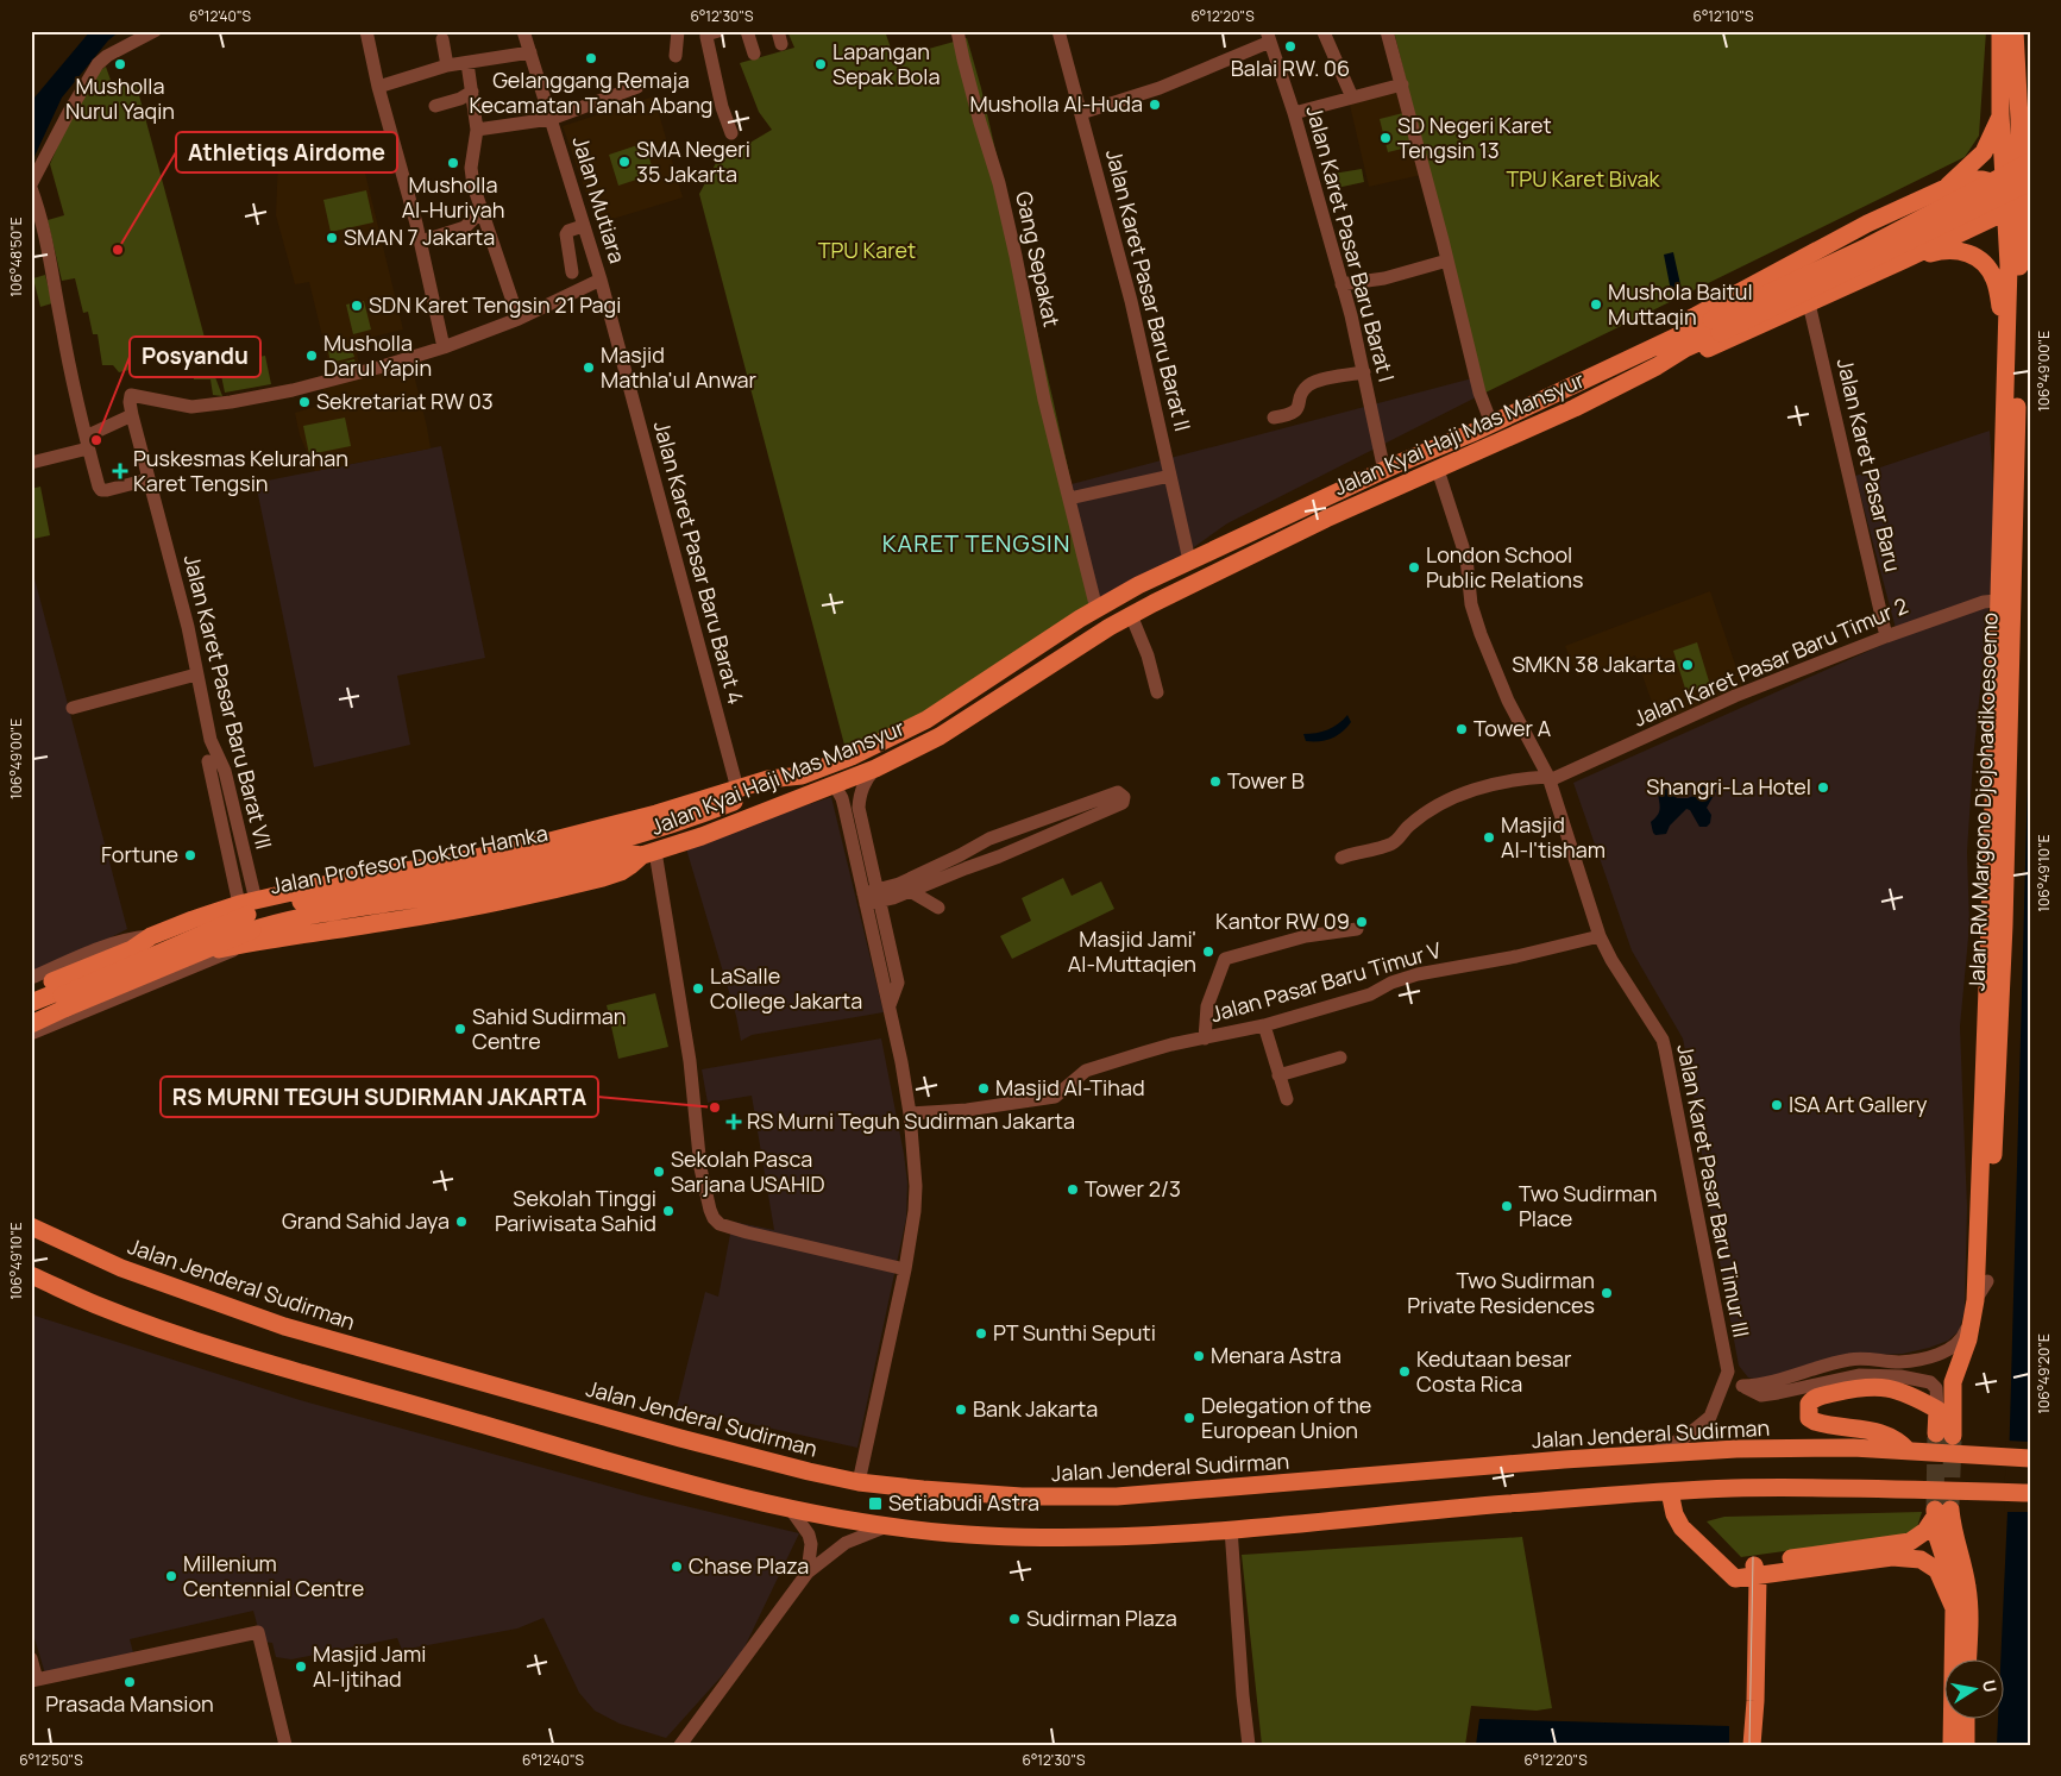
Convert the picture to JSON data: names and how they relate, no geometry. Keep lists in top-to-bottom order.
{
  "streets": {
    "main road": [
      "Jalan Kyai Haji Mas Mansyur",
      "Jalan RM Margono Djojohadikoesoemo",
      "Jalan Profesor Doktor Hamka",
      "Jalan Jenderal Sudirman"
    ],
    "street": [
      "Jalan Mutiara",
      "Jalan Karet Pasar Baru Barat I",
      "Gang Sepakat",
      "Jalan Karet Pasar Baru Barat II",
      "Jalan Karet Pasar Baru",
      "Jalan Karet Pasar Baru Barat 4",
      "Jalan Karet Pasar Baru Timur 2",
      "Jalan Karet Pasar Baru Barat VII",
      "Jalan Pasar Baru Timur V",
      "Jalan Karet Pasar Baru Timur III"
    ]
  },
  "crossings": [
    ["Jalan Mutiara", "Jalan Karet Pasar Baru Barat 4"],
    ["Jalan Karet Pasar Baru Barat I", "Jalan Kyai Haji Mas Mansyur"],
    ["Gang Sepakat", "Jalan Kyai Haji Mas Mansyur"],
    ["Jalan Karet Pasar Baru Barat II", "Jalan Kyai Haji Mas Mansyur"],
    ["Jalan Kyai Haji Mas Mansyur", "Jalan Karet Pasar Baru"],
    ["Jalan Kyai Haji Mas Mansyur", "Jalan Karet Pasar Baru Barat 4"],
    ["Jalan Kyai Haji Mas Mansyur", "Jalan Karet Pasar Baru Barat VII"],
    ["Jalan Kyai Haji Mas Mansyur", "Jalan RM Margono Djojohadikoesoemo"],
    ["Jalan Kyai Haji Mas Mansyur", "Jalan Profesor Doktor Hamka"],
    ["Jalan Kyai Haji Mas Mansyur", "Jalan Karet Pasar Baru Timur III"],
    ["Jalan Karet Pasar Baru", "Jalan Karet Pasar Baru Timur 2"],
    ["Jalan Karet Pasar Baru Timur 2", "Jalan RM Margono Djojohadikoesoemo"],
    ["Jalan Karet Pasar Baru Timur 2", "Jalan Karet Pasar Baru Timur III"],
    ["Jalan Pasar Baru Timur V", "Jalan Karet Pasar Baru Timur III"]
  ],
  "districts": ["KARET TENGSIN"],
  "parks": ["TPU Karet Bivak", "TPU Karet"],
  "places": {
    "other": [
      "Balai RW. 06",
      "Gelanggang Remaja Kecamatan Tanah Abang",
      "Musholla Nurul Yaqin",
      "Lapangan Sepak Bola",
      "Musholla Al-Huda",
      "SD Negeri Karet Tengsin 13",
      "SMA Negeri 35 Jakarta",
      "Musholla Al-Huriyah",
      "SMAN 7 Jakarta",
      "Athletiqs Airdome",
      "Mushola Baitul Muttaqin",
      "SDN Karet Tengsin 21 Pagi",
      "Musholla Darul Yapin",
      "Masjid Mathla'ul Anwar",
      "Sekretariat RW 03",
      "Posyandu",
      "London School Public Relations",
      "SMKN 38 Jakarta",
      "Tower A",
      "Tower B",
      "Shangri-La Hotel",
      "Masjid Al-I'tisham",
      "Fortune",
      "Kantor RW 09",
      "Masjid Jami' Al-Muttaqien",
      "LaSalle College Jakarta",
      "Sahid Sudirman Centre",
      "Masjid Al-Tihad",
      "ISA Art Gallery",
      "RS MURNI TEGUH SUDIRMAN JAKARTA",
      "Sekolah Pasca Sarjana USAHID",
      "Tower 2/3",
      "Two Sudirman Place",
      "Sekolah Tinggi Pariwisata Sahid",
      "Grand Sahid Jaya",
      "Two Sudirman Private Residences",
      "PT Sunthi Seputi",
      "Menara Astra",
      "Kedutaan besar Costa Rica",
      "Bank Jakarta",
      "Delegation of the European Union",
      "Chase Plaza",
      "Millenium Centennial Centre",
      "Sudirman Plaza",
      "Masjid Jami Al-Ijtihad",
      "Prasada Mansion"
    ],
    "health": ["Puskesmas Kelurahan Karet Tengsin", "RS Murni Teguh Sudirman Jakarta"],
    "transit": ["Setiabudi Astra"]
  },
  "north": "right",
  "coordinates": [
    "6°12'40\"S",
    "6°12'30\"S",
    "6°12'20\"S",
    "6°12'10\"S",
    "106°48'50\"E",
    "106°49'00\"E",
    "106°49'10\"E",
    "106°49'20\"E",
    "6°12'50\"S"
  ]
}
